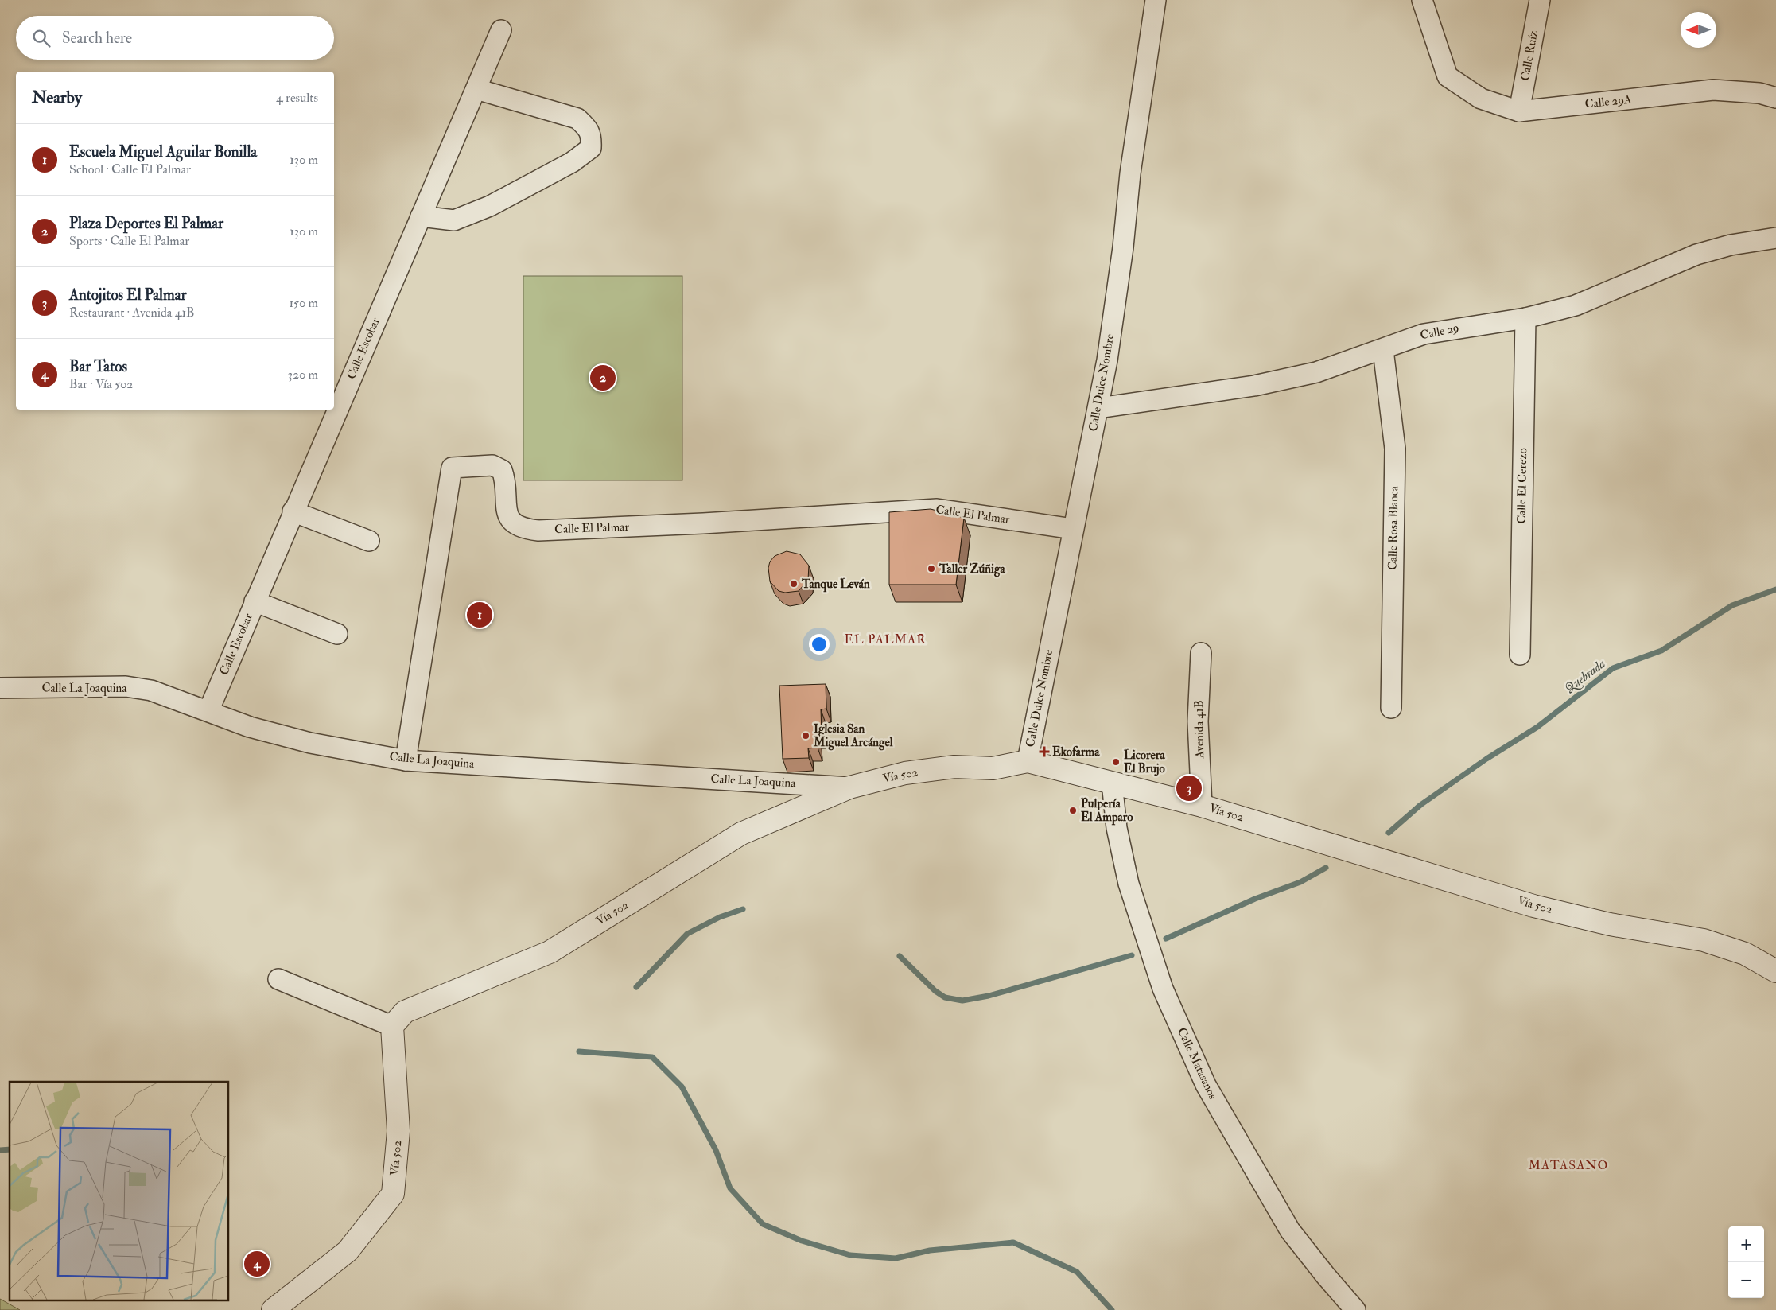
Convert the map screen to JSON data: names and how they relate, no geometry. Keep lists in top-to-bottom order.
{
  "streets": {
    "street": [
      "Calle Ruíz",
      "Calle 29A",
      "Calle 29",
      "Calle Escobar",
      "Calle Dulce Nombre",
      "Calle El Cerezo",
      "Calle El Palmar",
      "Calle Rosa Blanca",
      "Calle La Joaquina",
      "Avenida 41B",
      "Vía 502",
      "Calle Matasanos"
    ]
  },
  "crossings": [
    ["Calle Ruíz", "Calle 29A"],
    ["Calle 29", "Calle Dulce Nombre"],
    ["Calle 29", "Calle El Cerezo"],
    ["Calle 29", "Calle Rosa Blanca"],
    ["Calle Escobar", "Calle La Joaquina"],
    ["Calle Dulce Nombre", "Calle El Palmar"],
    ["Calle Dulce Nombre", "Vía 502"],
    ["Calle El Palmar", "Calle La Joaquina"],
    ["Calle La Joaquina", "Vía 502"],
    ["Avenida 41B", "Vía 502"],
    ["Vía 502", "Calle Matasanos"]
  ],
  "districts": ["EL PALMAR", "MATASANO"],
  "water": ["Quebrada"],
  "places": {
    "other": [
      "Taller Zúñiga",
      "Tanque Leván",
      "Iglesia San Miguel Arcángel",
      "Licorera El Brujo",
      "Pulpería El Amparo"
    ],
    "health": ["Ekofarma"]
  },
  "north": "left",
  "page": {
    "search": "Search here",
    "heading": ["Nearby", "4 results"],
    "list": [
      {
        "mark": "1",
        "name": "Escuela Miguel Aguilar Bonilla",
        "note": "School · Calle El Palmar",
        "value": "130 m"
      },
      {
        "mark": "2",
        "name": "Plaza Deportes El Palmar",
        "note": "Sports · Calle El Palmar",
        "value": "130 m"
      },
      {
        "mark": "3",
        "name": "Antojitos El Palmar",
        "note": "Restaurant · Avenida 41B",
        "value": "150 m"
      },
      {
        "mark": "4",
        "name": "Bar Tatos",
        "note": "Bar · Vía 502",
        "value": "320 m"
      }
    ],
    "pins": [
      "2",
      "1",
      "3",
      "4"
    ],
    "map_buttons": ["+", "−"]
  }
}
